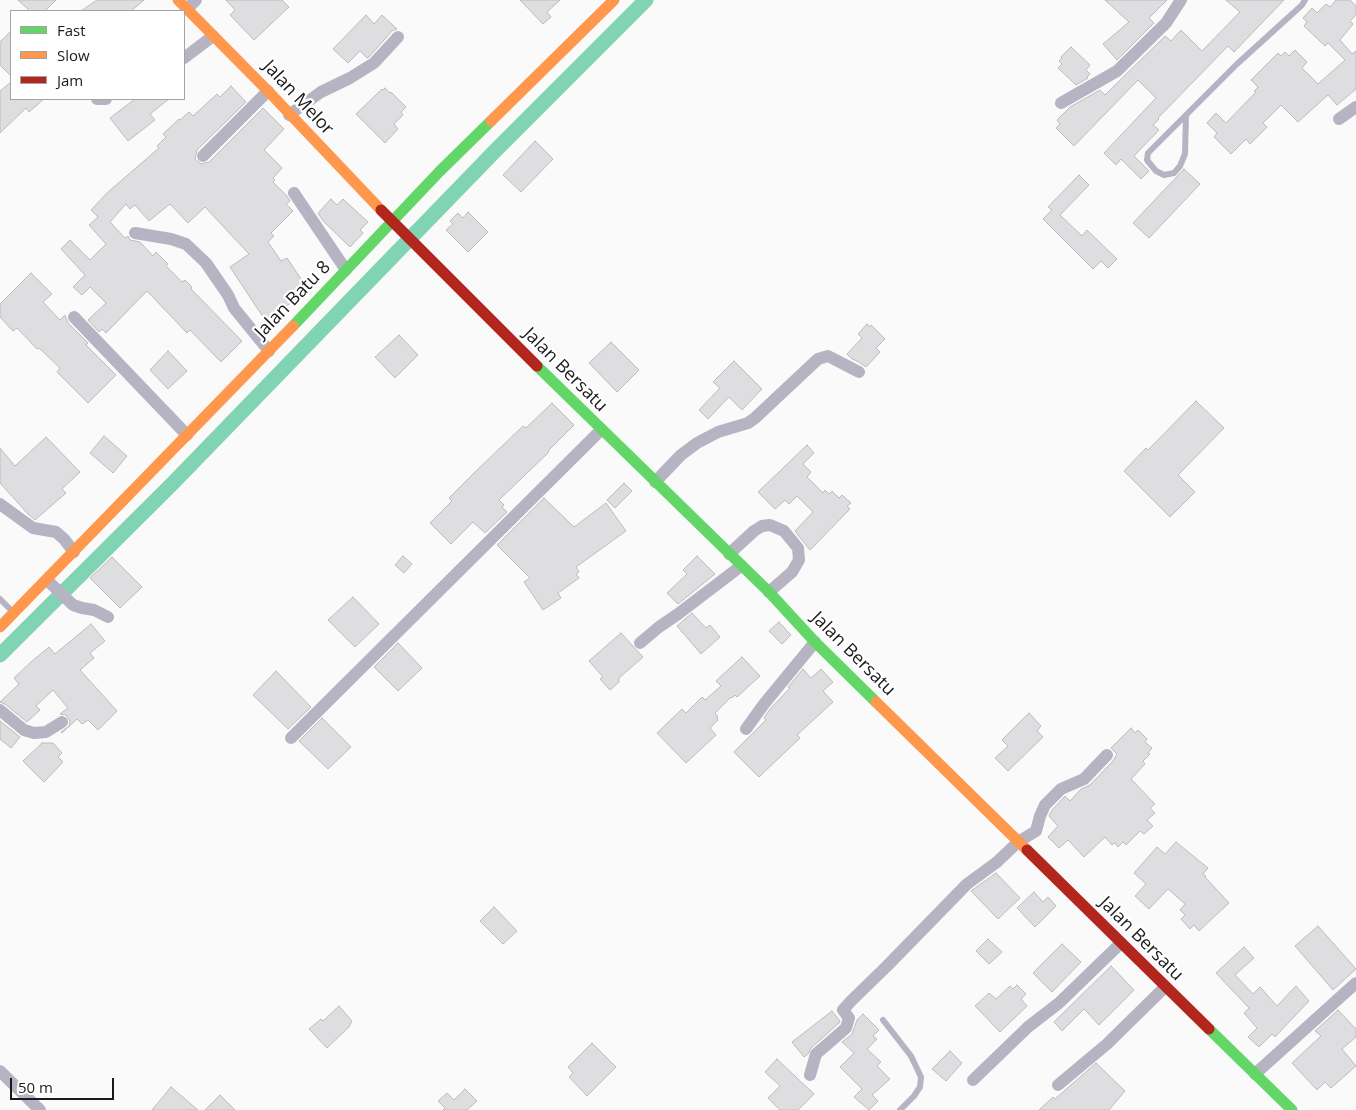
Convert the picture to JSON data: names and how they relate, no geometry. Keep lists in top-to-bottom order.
{
  "streets": {
    "street": ["Jalan Melor", "Jalan Batu 8", "Jalan Bersatu"]
  },
  "crossings": [
    ["Jalan Melor", "Jalan Batu 8"],
    ["Jalan Melor", "Jalan Bersatu"],
    ["Jalan Batu 8", "Jalan Bersatu"]
  ],
  "legend": ["Fast", "Slow", "Jam"],
  "scale_bar": "50 m"
}
